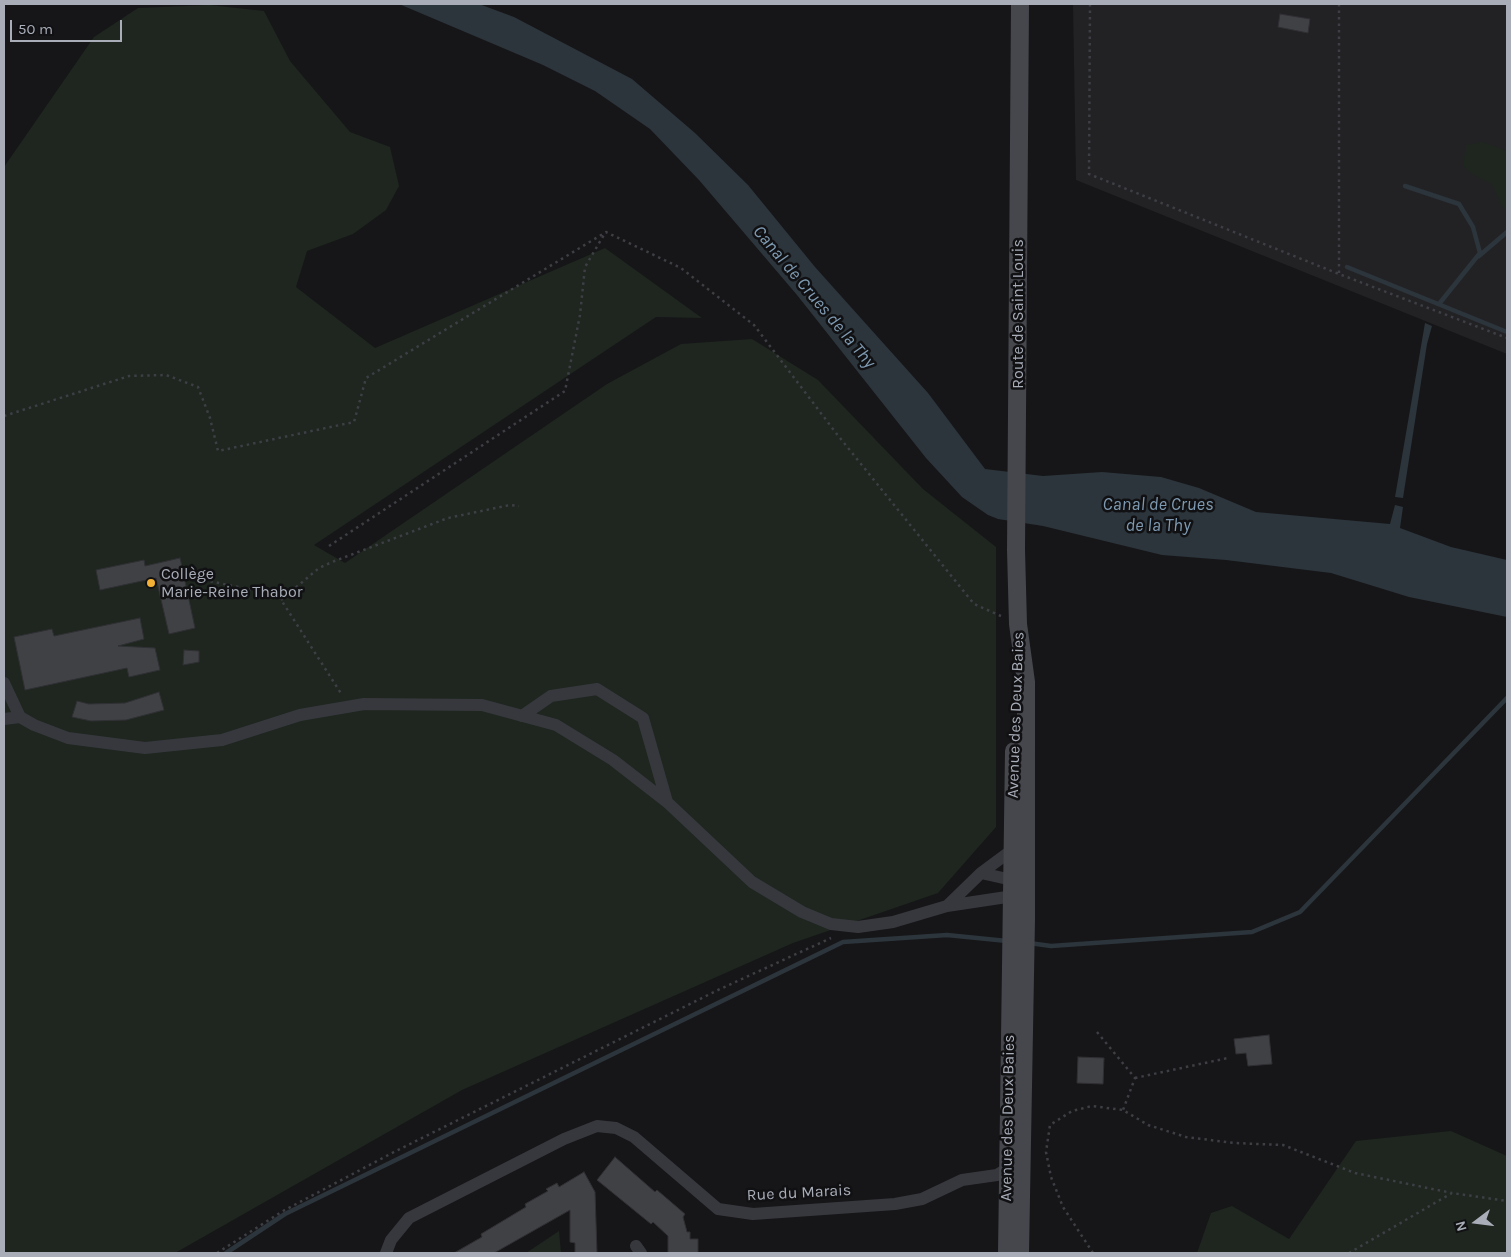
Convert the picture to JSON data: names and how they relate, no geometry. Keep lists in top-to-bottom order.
{
  "streets": {
    "main road": ["Route de Saint Louis", "Avenue des Deux Baies"],
    "street": ["Rue du Marais"]
  },
  "crossings": [
    ["Route de Saint Louis", "Avenue des Deux Baies"],
    ["Avenue des Deux Baies", "Rue du Marais"]
  ],
  "water": ["Canal de Crues de la Thy"],
  "places": ["Collège Marie-Reine Thabor"],
  "scale_bar": "50 m",
  "north": "left"
}
